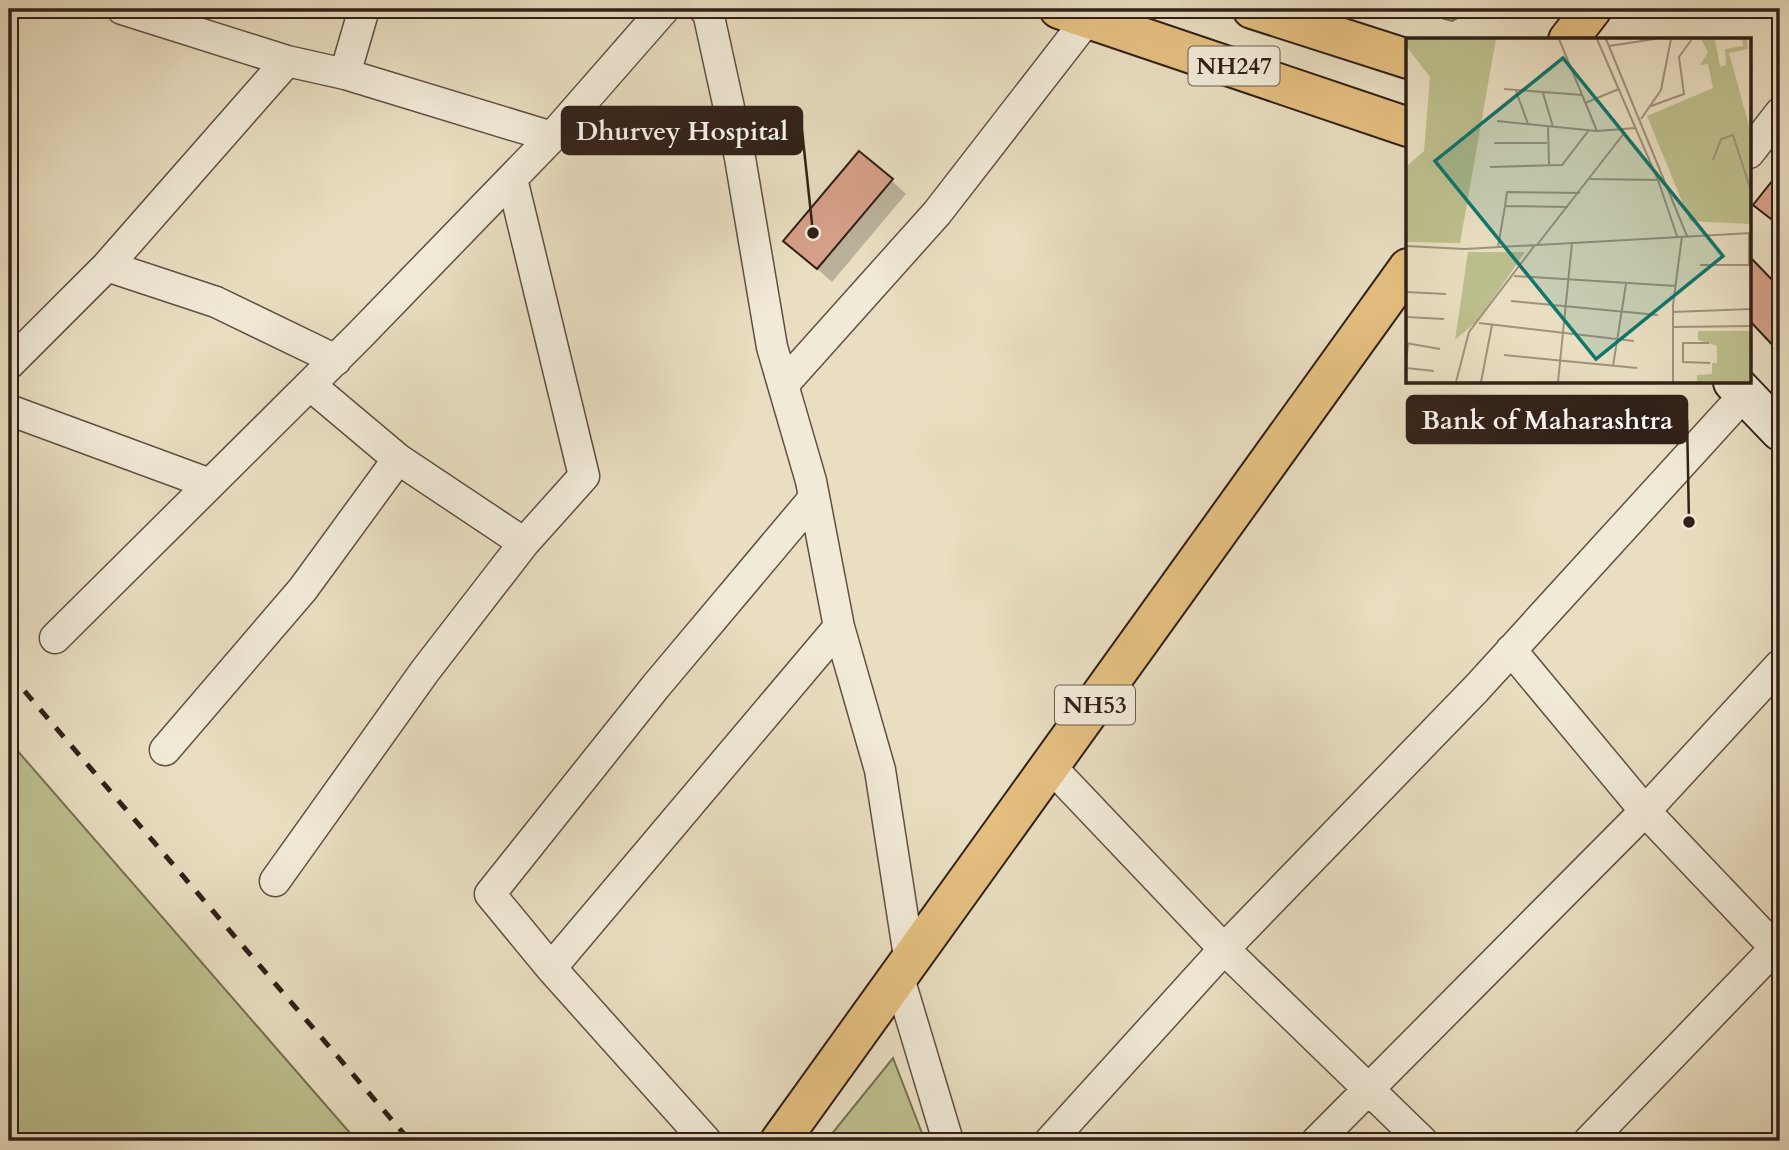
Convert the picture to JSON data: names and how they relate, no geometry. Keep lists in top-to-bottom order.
{
  "streets": {
    "highway": ["NH247", "NH53"]
  },
  "places": ["Dhurvey Hospital", "Bank of Maharashtra"]
}
